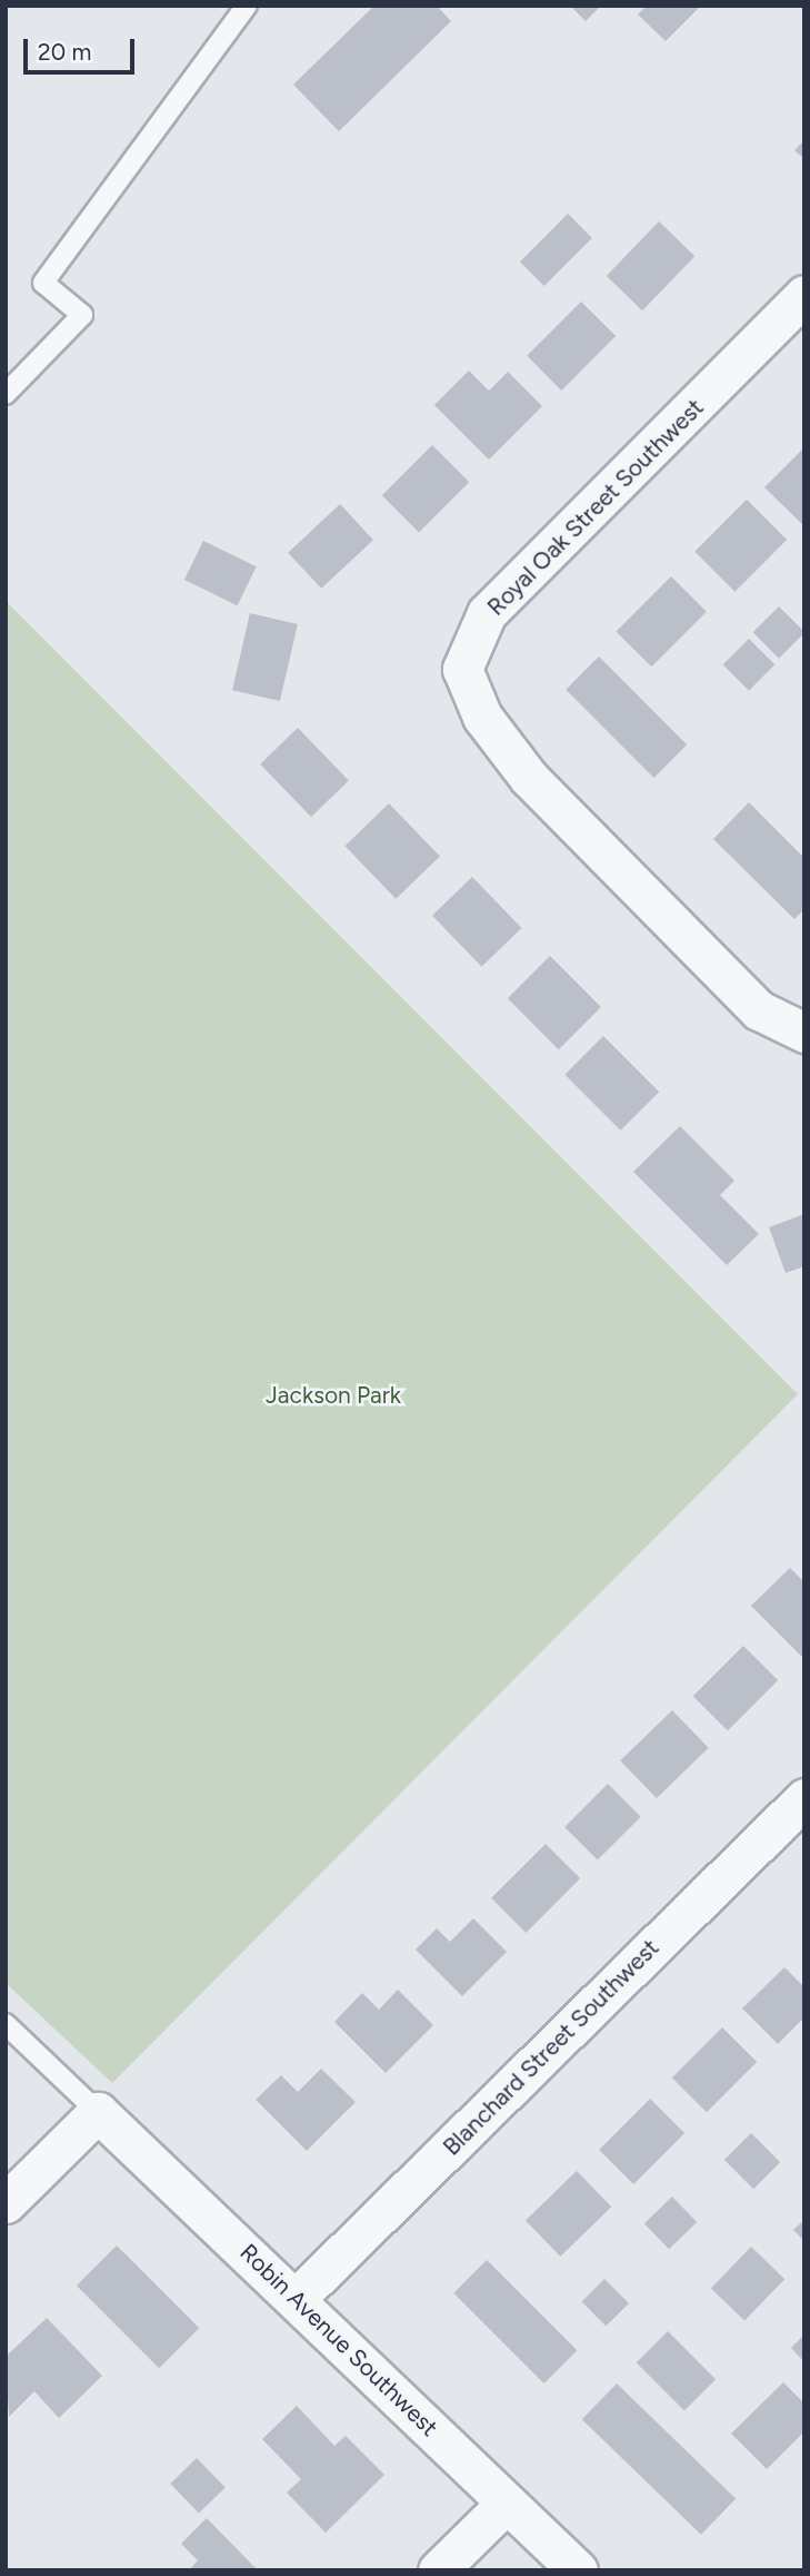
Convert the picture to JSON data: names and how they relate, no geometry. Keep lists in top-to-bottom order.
{
  "streets": {
    "street": ["Royal Oak Street Southwest", "Blanchard Street Southwest", "Robin Avenue Southwest"]
  },
  "crossings": [
    ["Blanchard Street Southwest", "Robin Avenue Southwest"]
  ],
  "parks": ["Jackson Park"],
  "scale_bar": "20 m"
}
